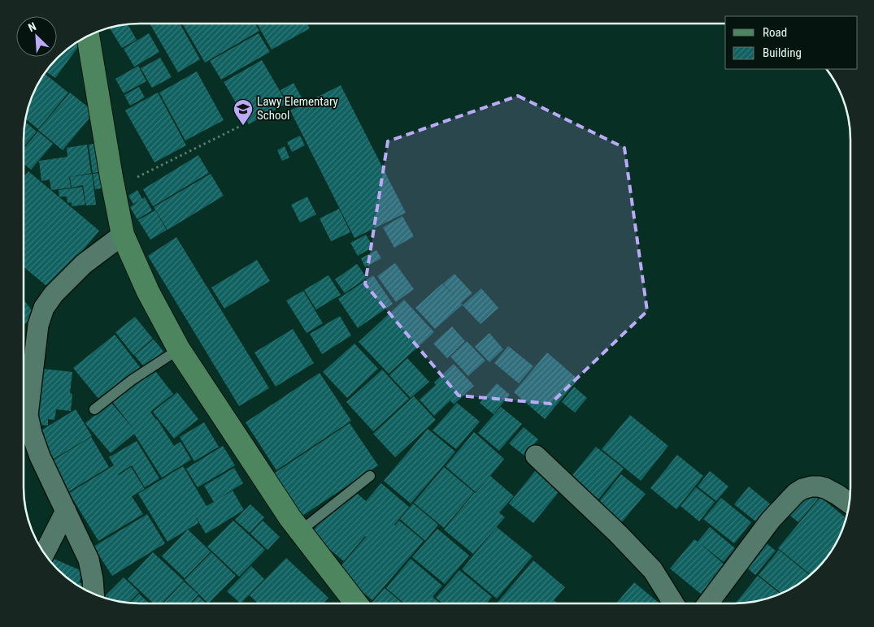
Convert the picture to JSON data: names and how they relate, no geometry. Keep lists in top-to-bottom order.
{
  "places": {
    "school or university": ["Lawy Elementary School"]
  },
  "legend": ["Road", "Building"],
  "north": "top left"
}
